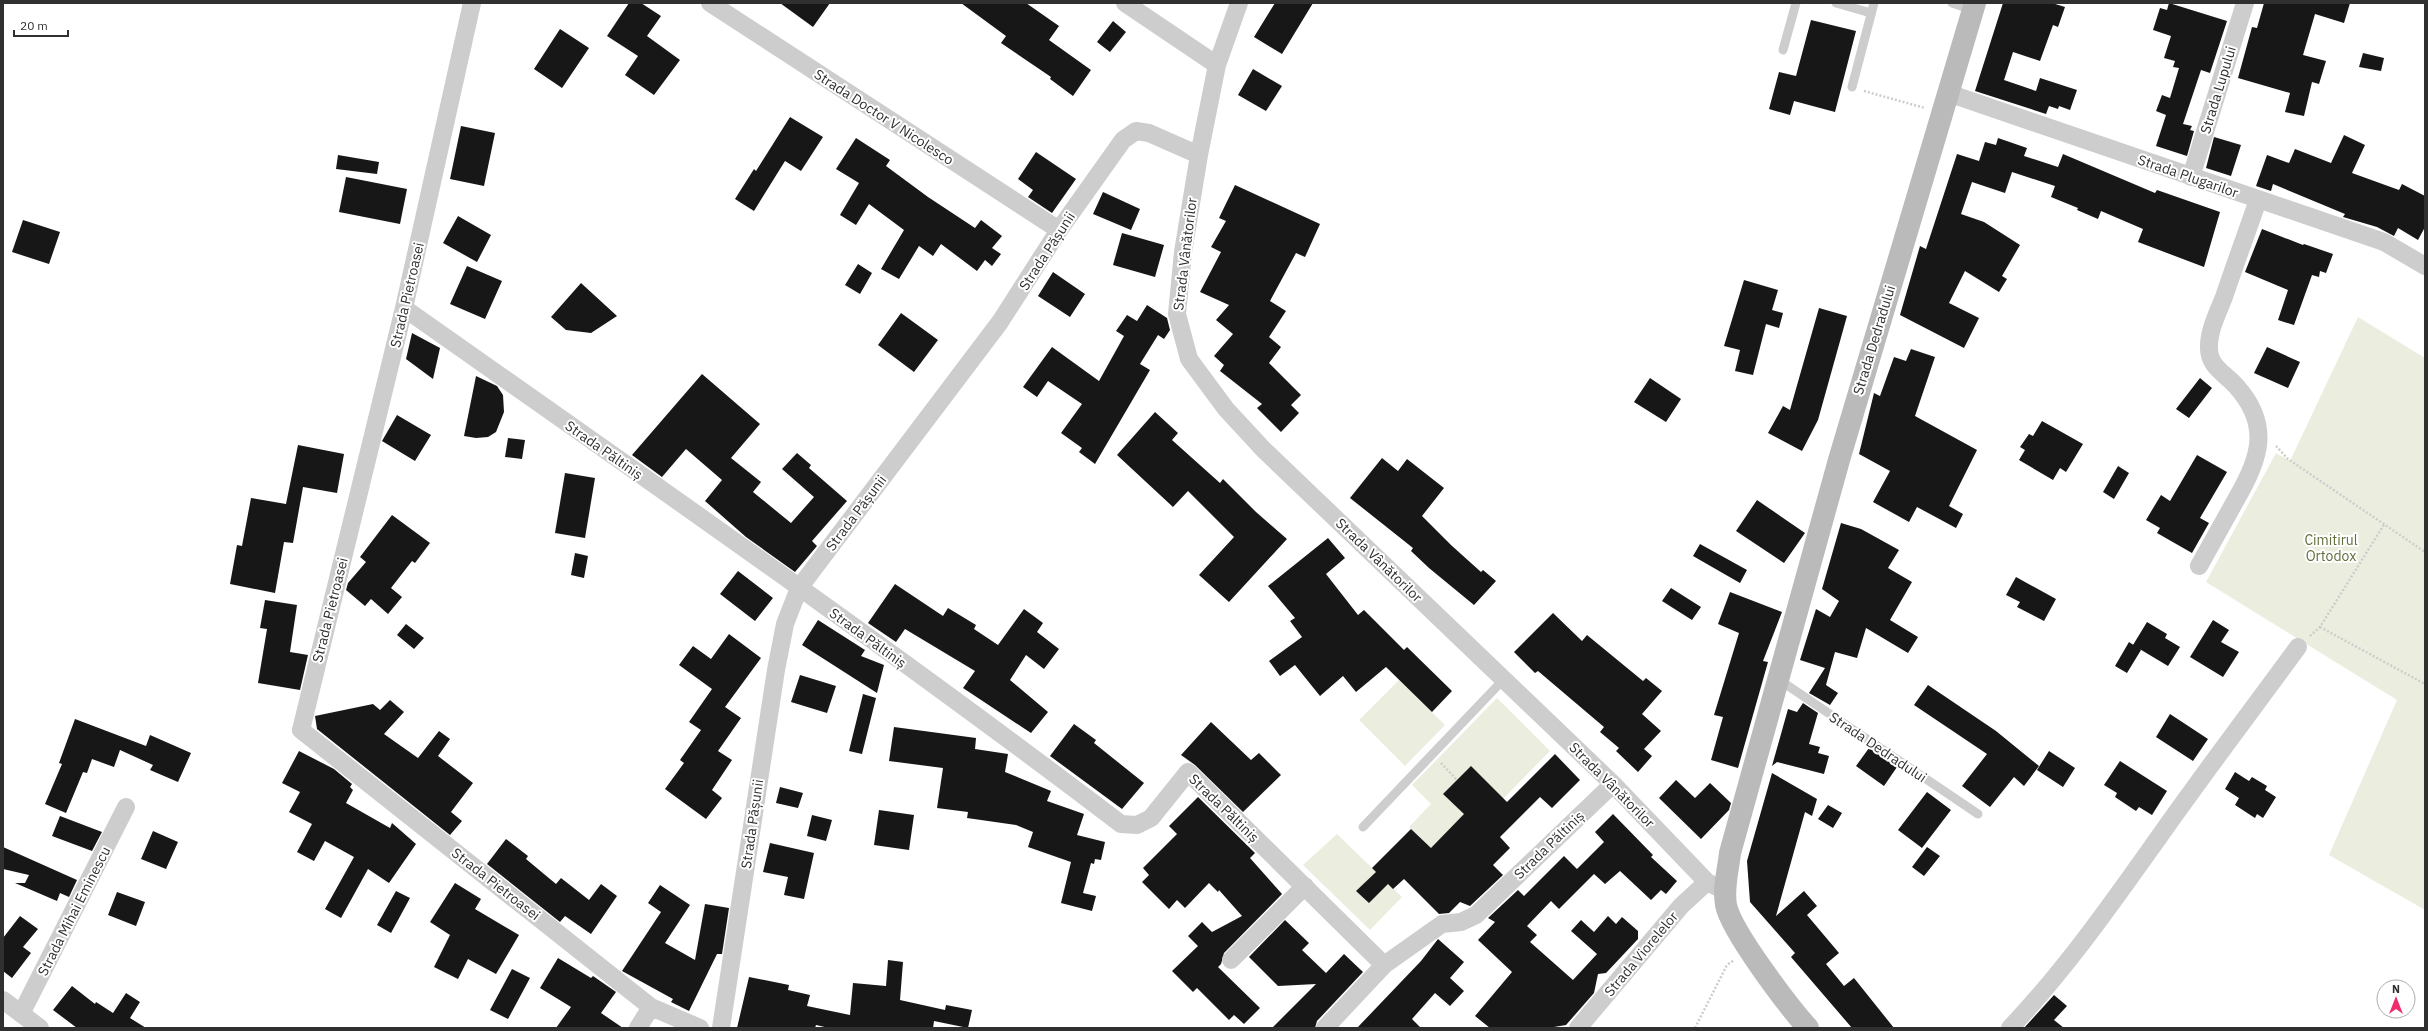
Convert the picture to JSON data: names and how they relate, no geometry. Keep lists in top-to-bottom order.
{
  "streets": {
    "main road": ["Strada Dedradului"],
    "street": [
      "Strada Lupului",
      "Strada Doctor V Nicolesco",
      "Strada Plugarilor",
      "Strada Pășunii",
      "Strada Vânătorilor",
      "Strada Pietroasei",
      "Strada Păltiniș",
      "Strada Mihai Eminescu",
      "Strada Viorelelor"
    ]
  },
  "crossings": [
    ["Strada Lupului", "Strada Plugarilor"],
    ["Strada Doctor V Nicolesco", "Strada Pășunii"],
    ["Strada Plugarilor", "Strada Dedradului"],
    ["Strada Pășunii", "Strada Vânătorilor"],
    ["Strada Pășunii", "Strada Păltiniș"],
    ["Strada Vânătorilor", "Strada Dedradului"],
    ["Strada Vânătorilor", "Strada Păltiniș"],
    ["Strada Vânătorilor", "Strada Viorelelor"],
    ["Strada Pietroasei", "Strada Păltiniș"],
    ["Strada Dedradului", "Strada Viorelelor"]
  ],
  "parks": ["Cimitirul Ortodox"],
  "scale_bar": "20 m",
  "north": "top"
}
